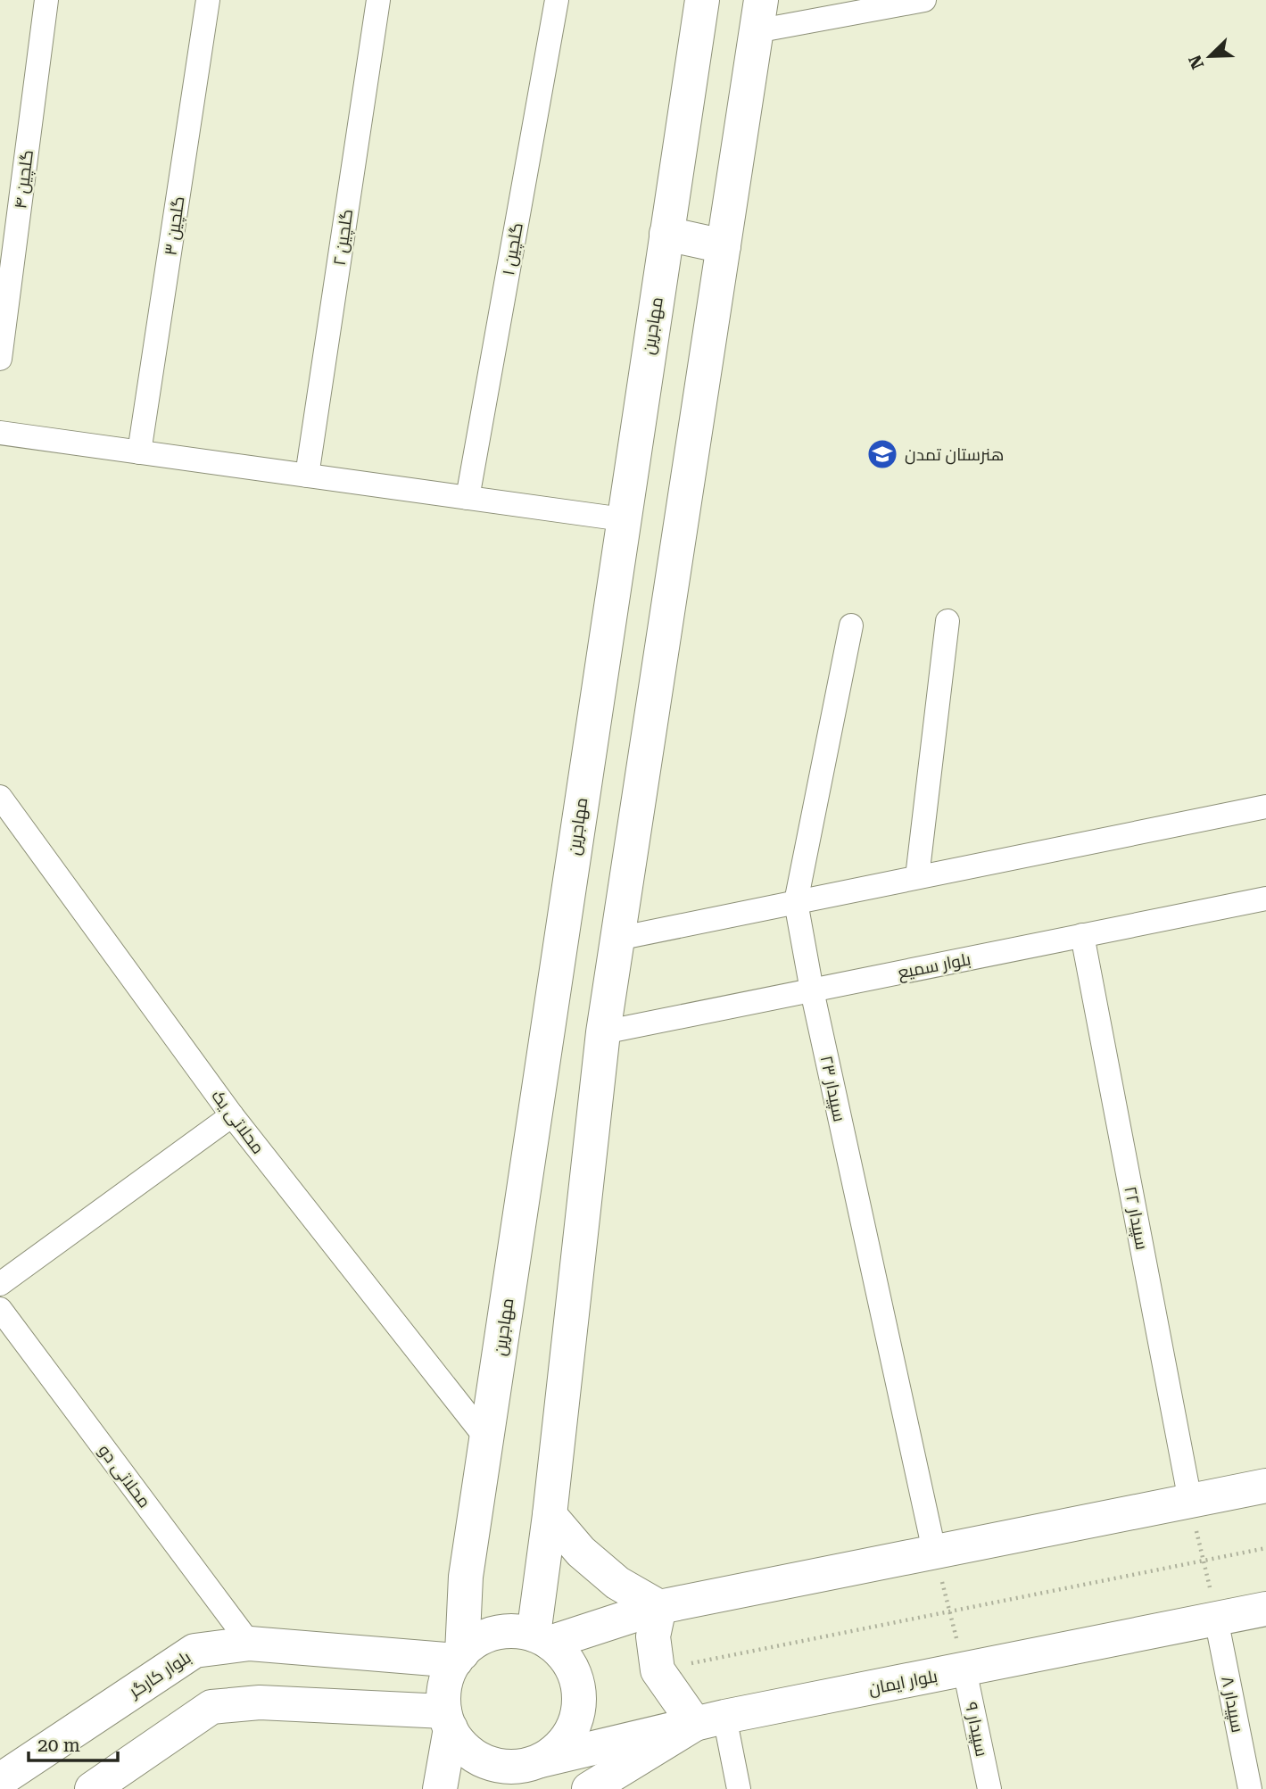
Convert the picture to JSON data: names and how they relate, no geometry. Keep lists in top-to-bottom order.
{
  "streets": {
    "main road": ["مهاجرین", "بلوار کارگر", "بلوار ایمان"],
    "street": [
      "گلچین ۴",
      "گلچین ۳",
      "گلچین ۲",
      "گلچین ۱",
      "بلوار سمیع",
      "سپیدار ۲۳",
      "محلاتی یک",
      "سپیدار ۲۲",
      "محلاتی دو",
      "سپیدار ۸",
      "سپیدار ۹"
    ]
  },
  "crossings": [
    ["مهاجرین", "محلاتی یک"],
    ["مهاجرین", "بلوار کارگر"],
    ["مهاجرین", "بلوار ایمان"],
    ["بلوار سمیع", "سپیدار ۲۳"],
    ["بلوار سمیع", "سپیدار ۲۲"],
    ["محلاتی دو", "بلوار کارگر"],
    ["بلوار کارگر", "بلوار ایمان"],
    ["بلوار ایمان", "سپیدار ۸"],
    ["بلوار ایمان", "سپیدار ۹"]
  ],
  "places": {
    "school or university": ["هنرستان تمدن"]
  },
  "scale_bar": "20 m",
  "north": "bottom left"
}
